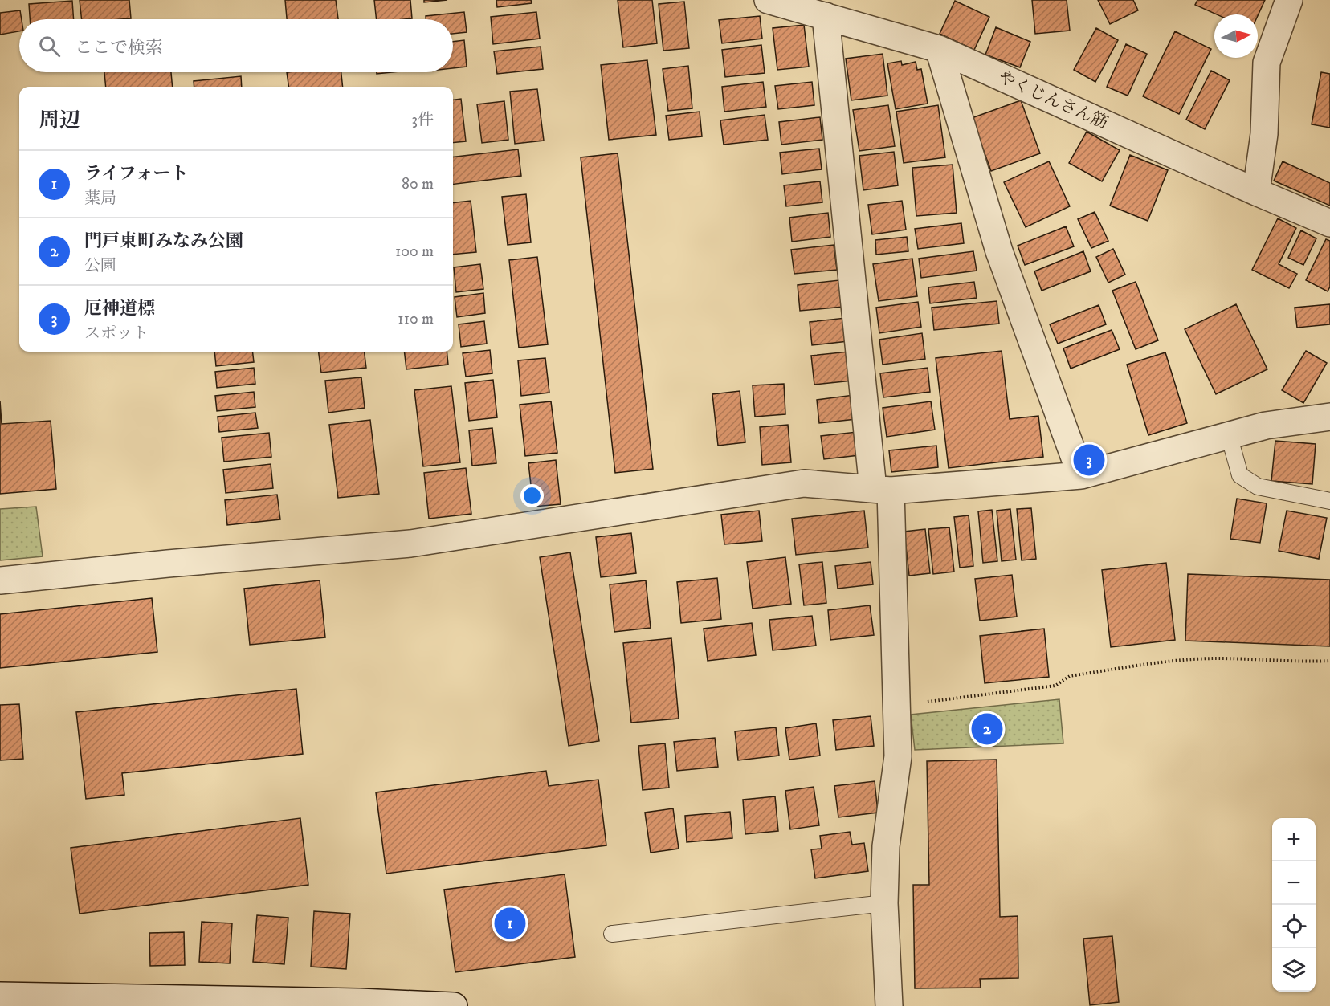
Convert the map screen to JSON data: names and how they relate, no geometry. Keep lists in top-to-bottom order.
{
  "streets": {
    "street": ["やくじんさん筋"]
  },
  "north": "right",
  "page": {
    "search": "ここで検索",
    "heading": ["周辺", "3件"],
    "list": [
      {
        "mark": "1",
        "name": "ライフォート",
        "note": "薬局",
        "value": "80 m"
      },
      {
        "mark": "2",
        "name": "門戸東町みなみ公園",
        "note": "公園",
        "value": "100 m"
      },
      {
        "mark": "3",
        "name": "厄神道標",
        "note": "スポット",
        "value": "110 m"
      }
    ],
    "pins": ["3", "2", "1"],
    "map_buttons": ["+", "−"]
  }
}
